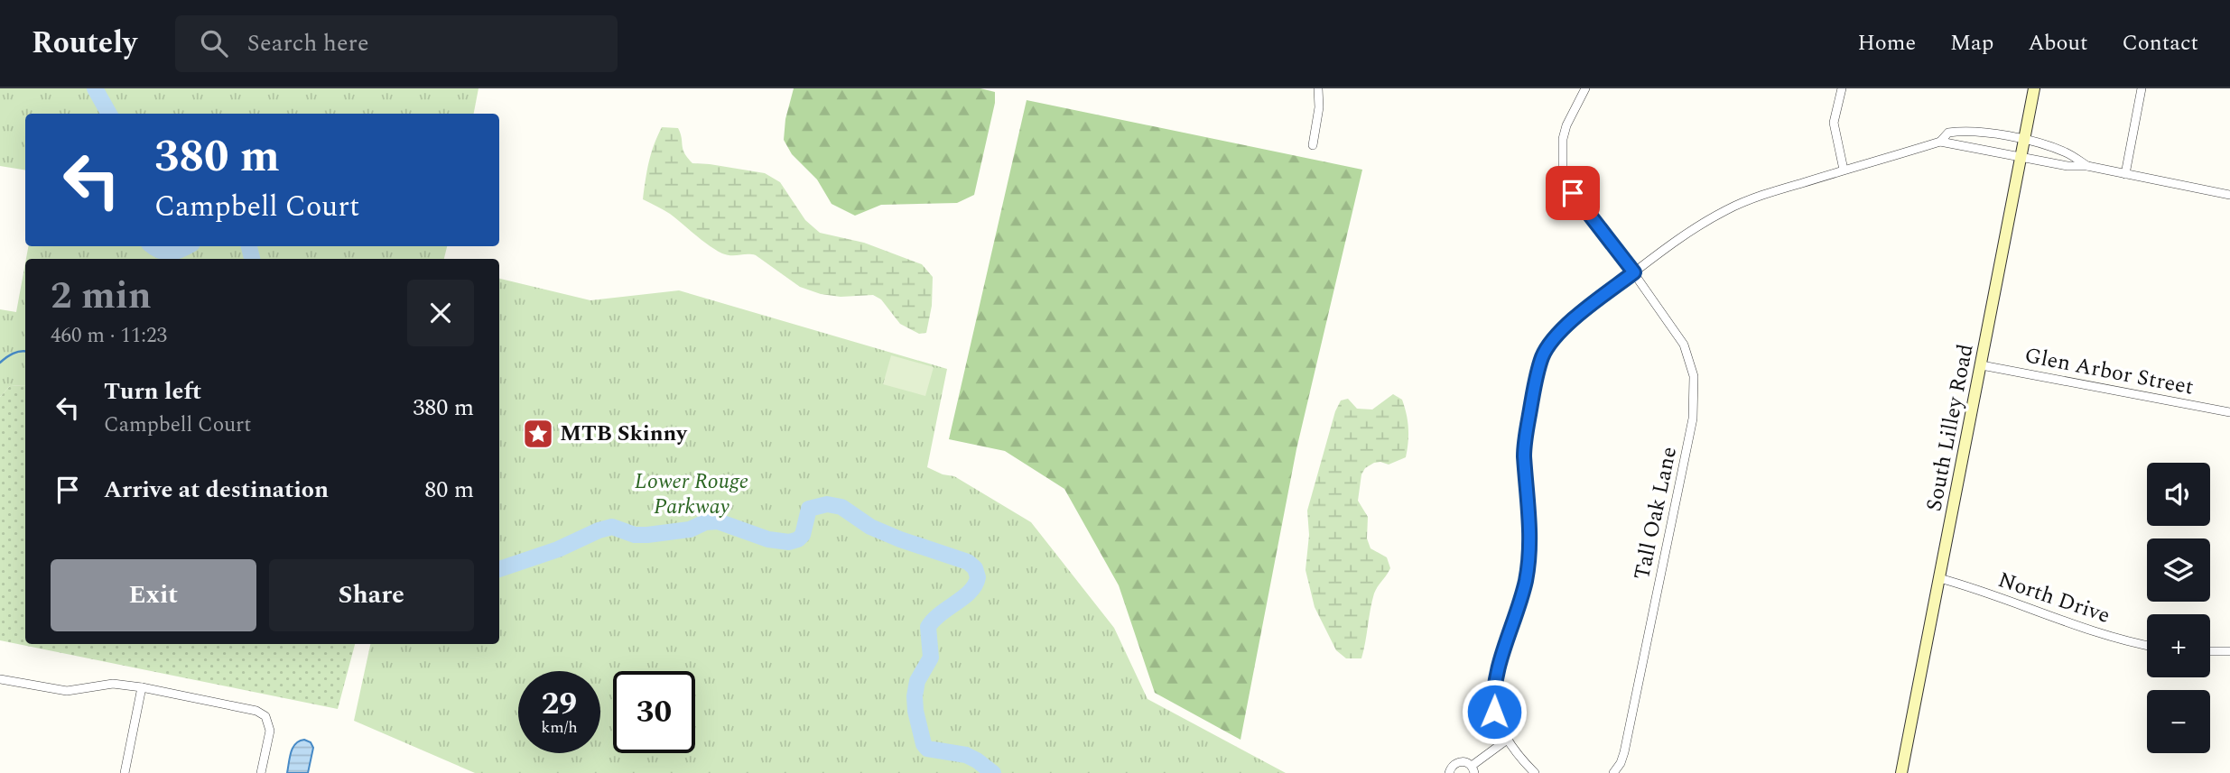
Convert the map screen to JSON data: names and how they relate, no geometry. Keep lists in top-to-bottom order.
{
  "streets": {
    "street": [
      "Glen Arbor Street",
      "South Lilley Road",
      "Tall Oak Lane",
      "North Drive"
    ]
  },
  "crossings": [
    ["Glen Arbor Street", "South Lilley Road"],
    ["South Lilley Road", "North Drive"]
  ],
  "parks": ["Lower Rouge Parkway"],
  "places": {
    "place": ["MTB Skinny"]
  },
  "page": {
    "header": "Routely",
    "search": "Search here",
    "nav": [
      "Home",
      "Map",
      "About",
      "Contact"
    ],
    "turn": ["380 m", "Campbell Court"],
    "heading": ["2 min", "460 m · 11:23"],
    "list": [
      {
        "name": "Turn left",
        "note": "Campbell Court",
        "value": "380 m"
      },
      {
        "name": "Arrive at destination",
        "value": "80 m"
      }
    ],
    "map_buttons": ["+", "−"],
    "buttons": ["Exit", "Share"],
    "speed": "29 km/h",
    "limit": "30"
  }
}
